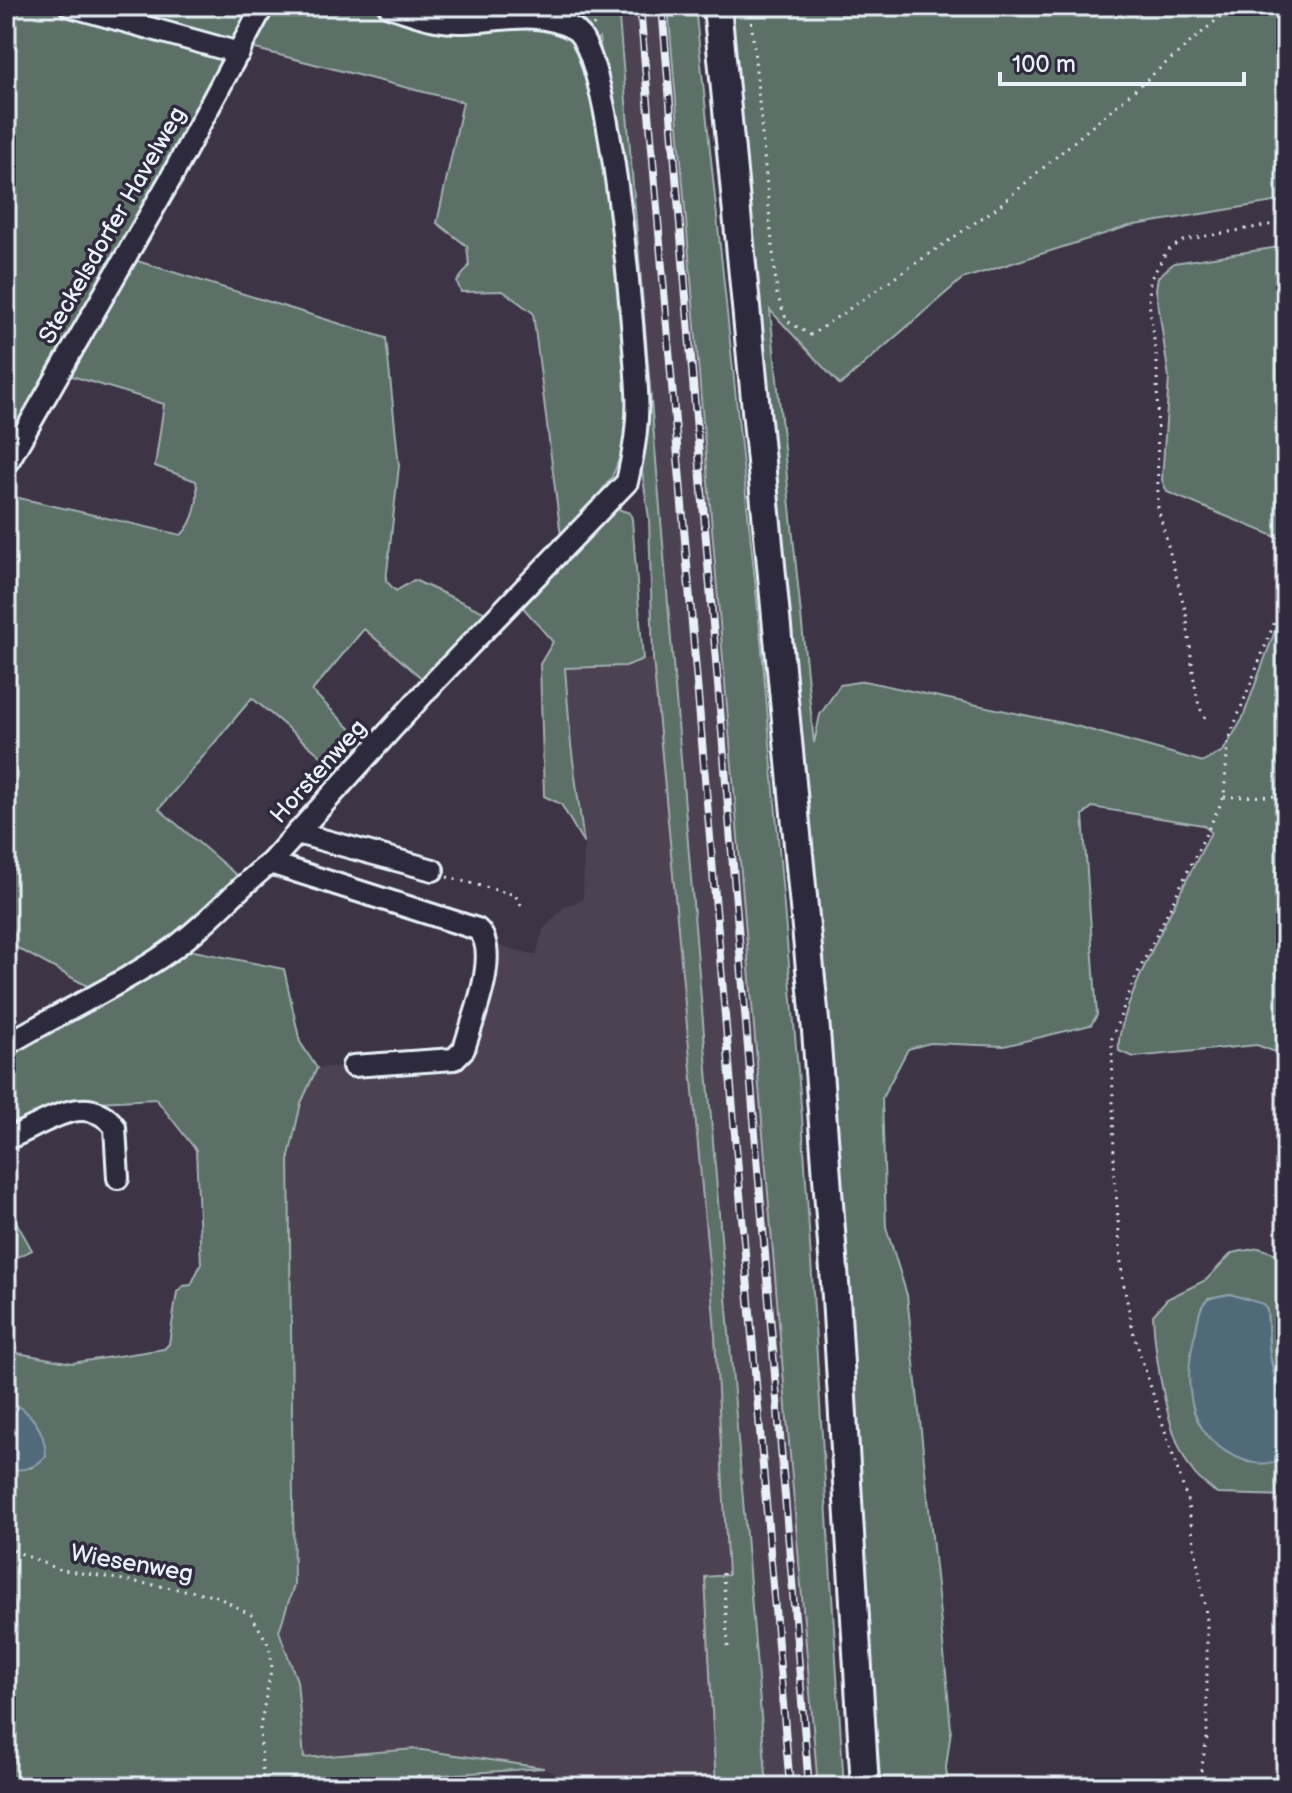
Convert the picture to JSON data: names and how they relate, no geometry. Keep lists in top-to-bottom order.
{
  "streets": {
    "street": ["Steckelsdorfer Havelweg", "Horstenweg"],
    "path": ["Wiesenweg"]
  },
  "scale_bar": "100 m"
}
